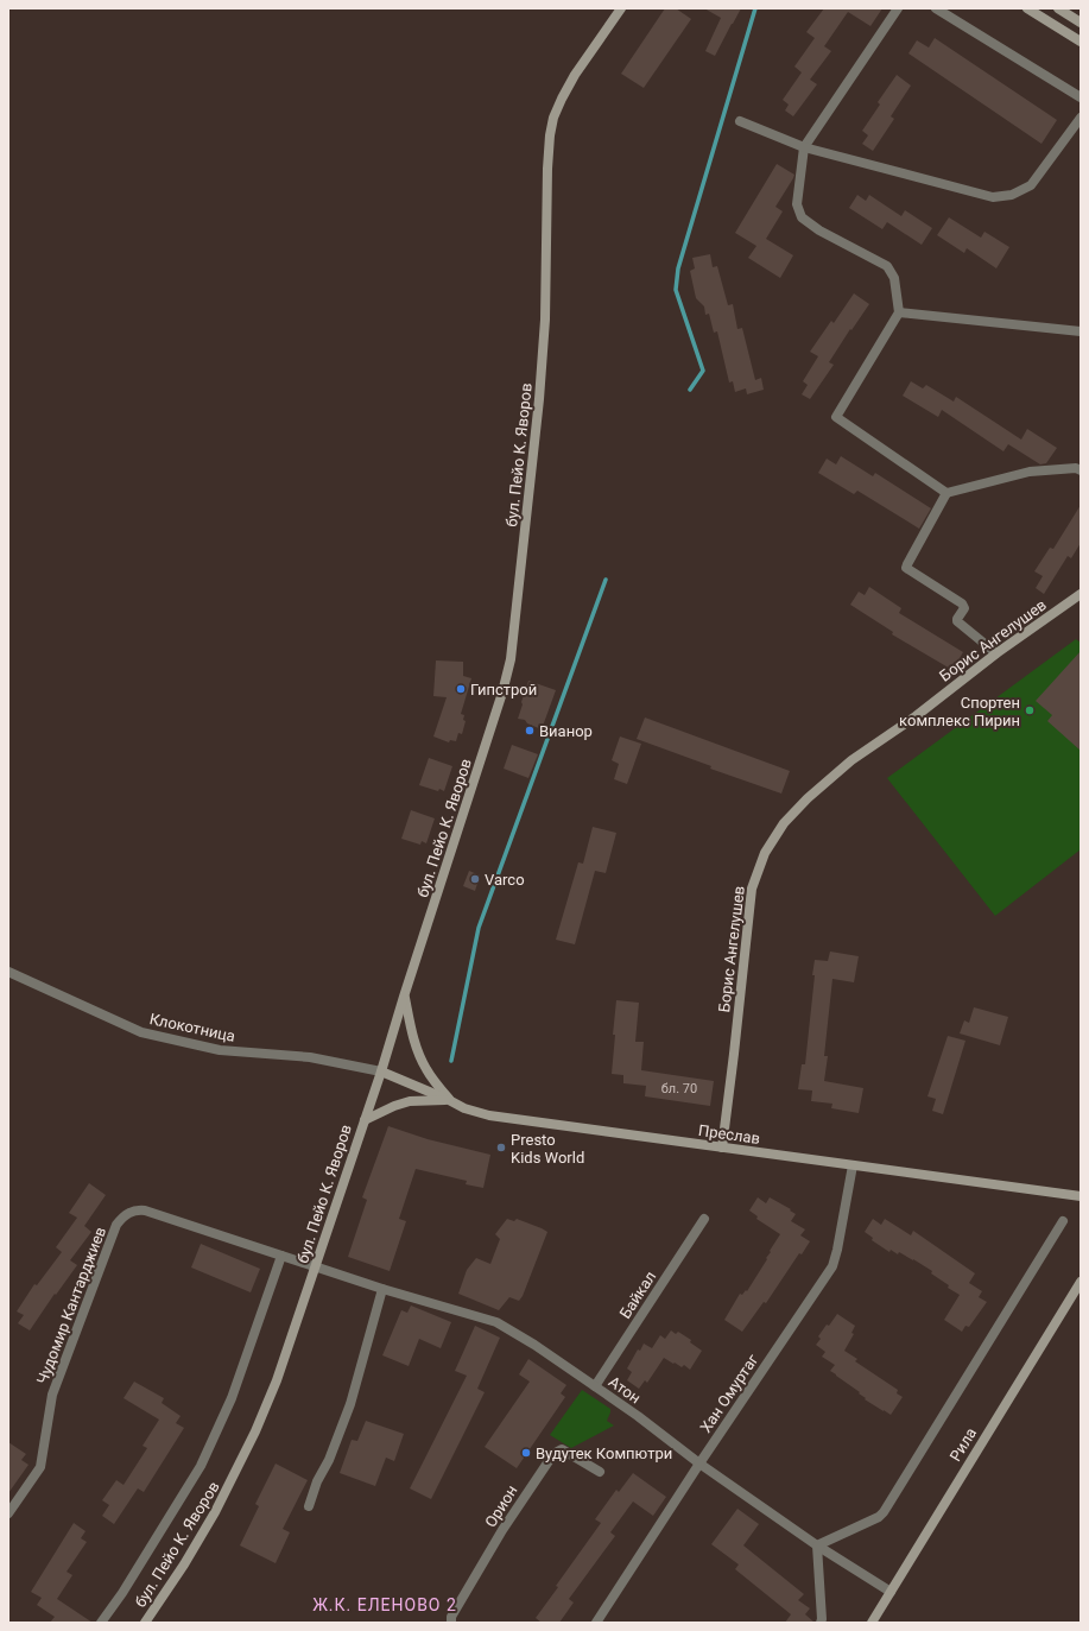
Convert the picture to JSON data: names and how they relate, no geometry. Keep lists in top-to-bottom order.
{
  "streets": {
    "street": [
      "бул. Пейо К. Яворов",
      "Борис Ангелушев",
      "Клокотница",
      "Преслав",
      "Байкал",
      "Чудомир Кантарджиев",
      "Атон",
      "Хан Омуртаг",
      "Рила",
      "Орион"
    ]
  },
  "crossings": [
    ["бул. Пейо К. Яворов", "Клокотница"],
    ["бул. Пейо К. Яворов", "Преслав"],
    ["бул. Пейо К. Яворов", "Чудомир Кантарджиев"],
    ["бул. Пейо К. Яворов", "Атон"],
    ["Борис Ангелушев", "Преслав"],
    ["Клокотница", "Преслав"],
    ["Преслав", "Хан Омуртаг"],
    ["Байкал", "Атон"],
    ["Чудомир Кантарджиев", "Атон"],
    ["Атон", "Хан Омуртаг"],
    ["Атон", "Рила"]
  ],
  "districts": ["Ж.К. ЕЛЕНОВО 2"],
  "places": [
    "Гипстрой",
    "Спортен комплекс Пирин",
    "Вианор",
    "Varco",
    "Presto Kids World",
    "Вудутек Компютри"
  ],
  "house_numbers": ["бл. 70"]
}
